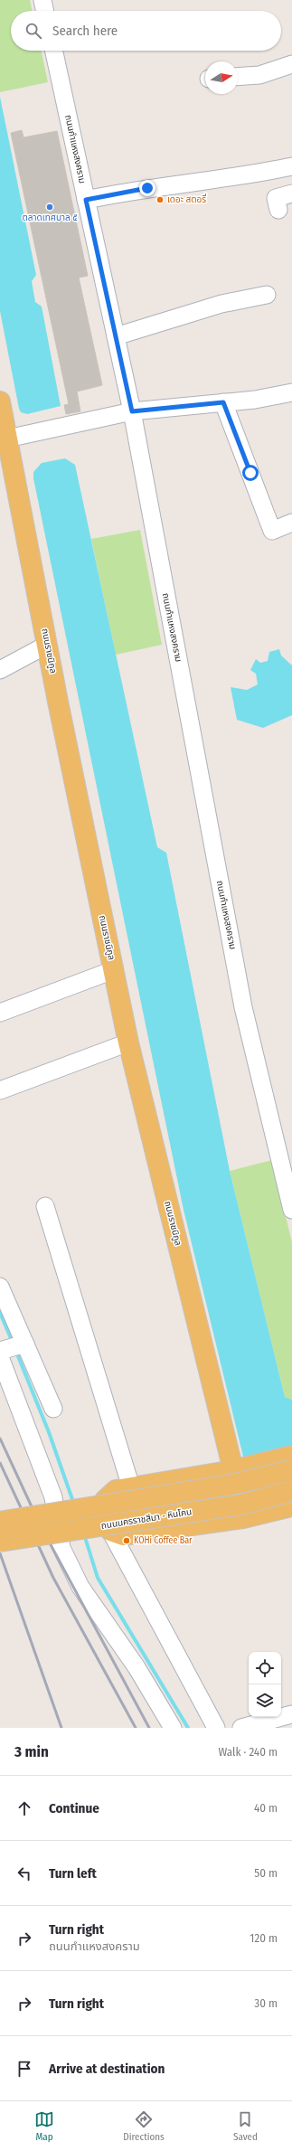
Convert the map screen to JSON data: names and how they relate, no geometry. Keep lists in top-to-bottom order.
{
  "streets": {
    "main road": ["ถนนราชนิกูล", "ถนนนครราชสีมา - หินโคน"],
    "street": ["ถนนกำแหงสงคราม"]
  },
  "places": ["เดอะ สตอรี่", "ตลาดเทศบาล ๕", "KOHi Coffee Bar"],
  "north": "right",
  "page": {
    "search": "Search here",
    "heading": ["3 min", "Walk · 240 m"],
    "list": [
      ["Continue", "40 m"],
      ["Turn left", "50 m"],
      ["Turn right", "ถนนกำแหงสงคราม", "120 m"],
      ["Turn right", "30 m"],
      "Arrive at destination"
    ],
    "nav": ["Map", "Directions", "Saved"]
  }
}
